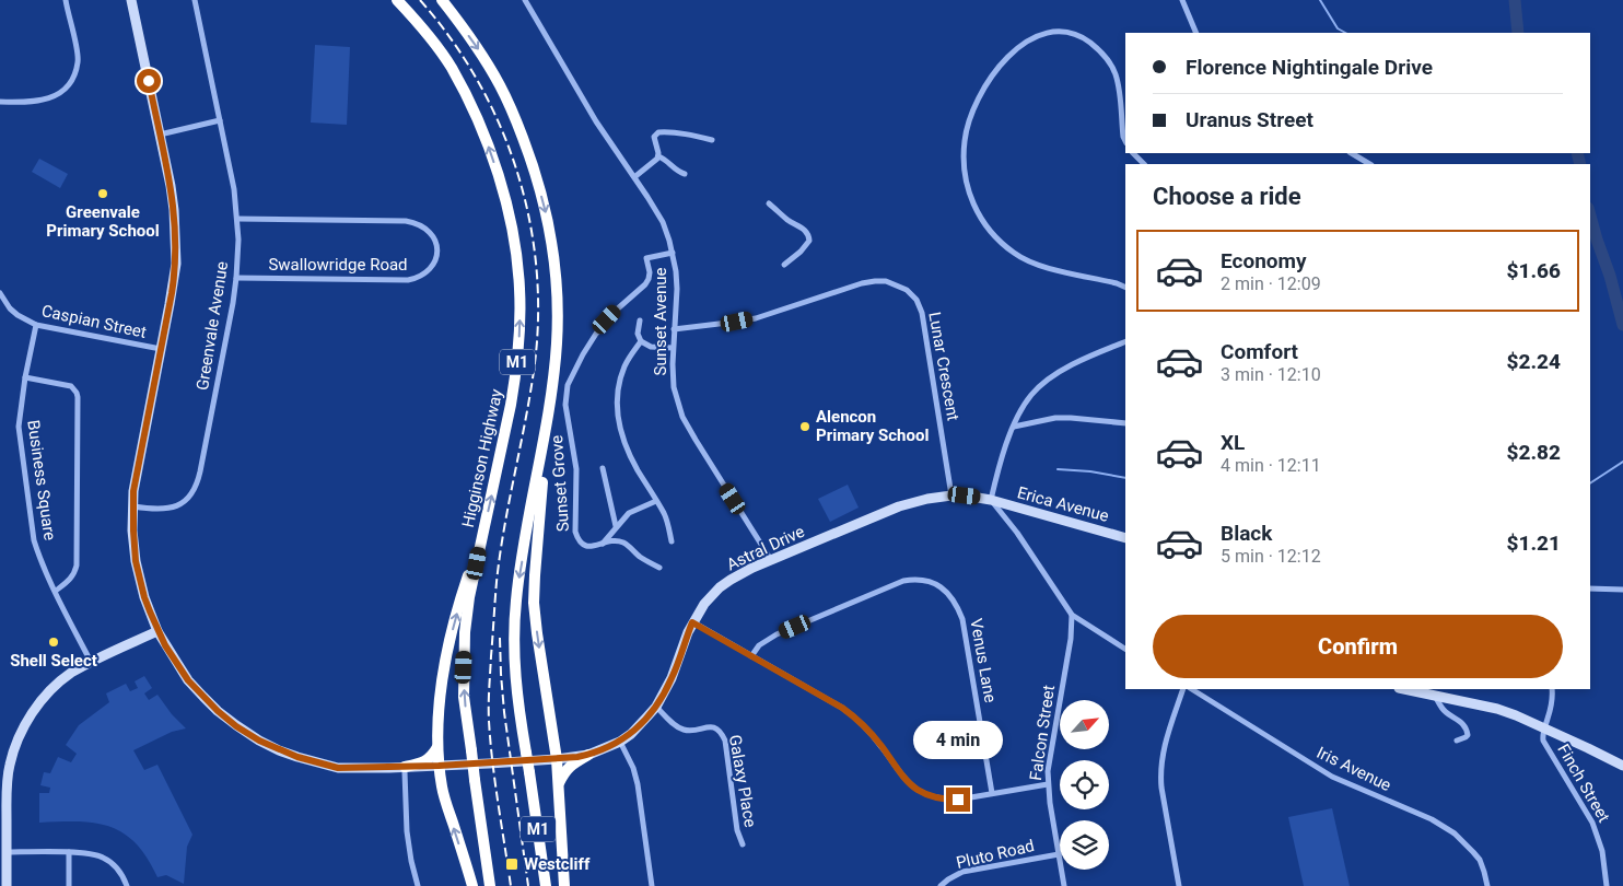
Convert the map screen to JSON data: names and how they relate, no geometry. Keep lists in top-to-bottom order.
{
  "streets": {
    "highway": ["M1", "Higginson Highway"],
    "street": [
      "Swallowridge Road",
      "Caspian Street",
      "Sunset Avenue",
      "Greenvale Avenue",
      "Lunar Crescent",
      "Business Square",
      "Sunset Grove",
      "Erica Avenue",
      "Astral Drive",
      "Venus Lane",
      "Falcon Street",
      "Iris Avenue",
      "Galaxy Place",
      "Finch Street",
      "Pluto Road"
    ]
  },
  "crossings": [
    ["Swallowridge Road", "Greenvale Avenue"],
    ["Caspian Street", "Business Square"],
    ["Sunset Avenue", "Lunar Crescent"],
    ["Sunset Avenue", "Sunset Grove"],
    ["Sunset Avenue", "Astral Drive"],
    ["Lunar Crescent", "Astral Drive"],
    ["Erica Avenue", "Astral Drive"],
    ["Astral Drive", "Galaxy Place"],
    ["Falcon Street", "Pluto Road"]
  ],
  "places": {
    "other": ["Greenvale Primary School", "Alencon Primary School", "Shell Select"],
    "transit": ["Westcliff"]
  },
  "north": "top right",
  "page": {
    "banner": ["Florence Nightingale Drive", "Uranus Street"],
    "heading": "Choose a ride",
    "list": [
      {
        "name": "Economy",
        "note": "2 min · 12:09",
        "value": "$1.66"
      },
      {
        "name": "Comfort",
        "note": "3 min · 12:10",
        "value": "$2.24"
      },
      {
        "name": "XL",
        "note": "4 min · 12:11",
        "value": "$2.82"
      },
      {
        "name": "Black",
        "note": "5 min · 12:12",
        "value": "$1.21"
      }
    ],
    "buttons": "Confirm",
    "bubble": "4 min"
  }
}
